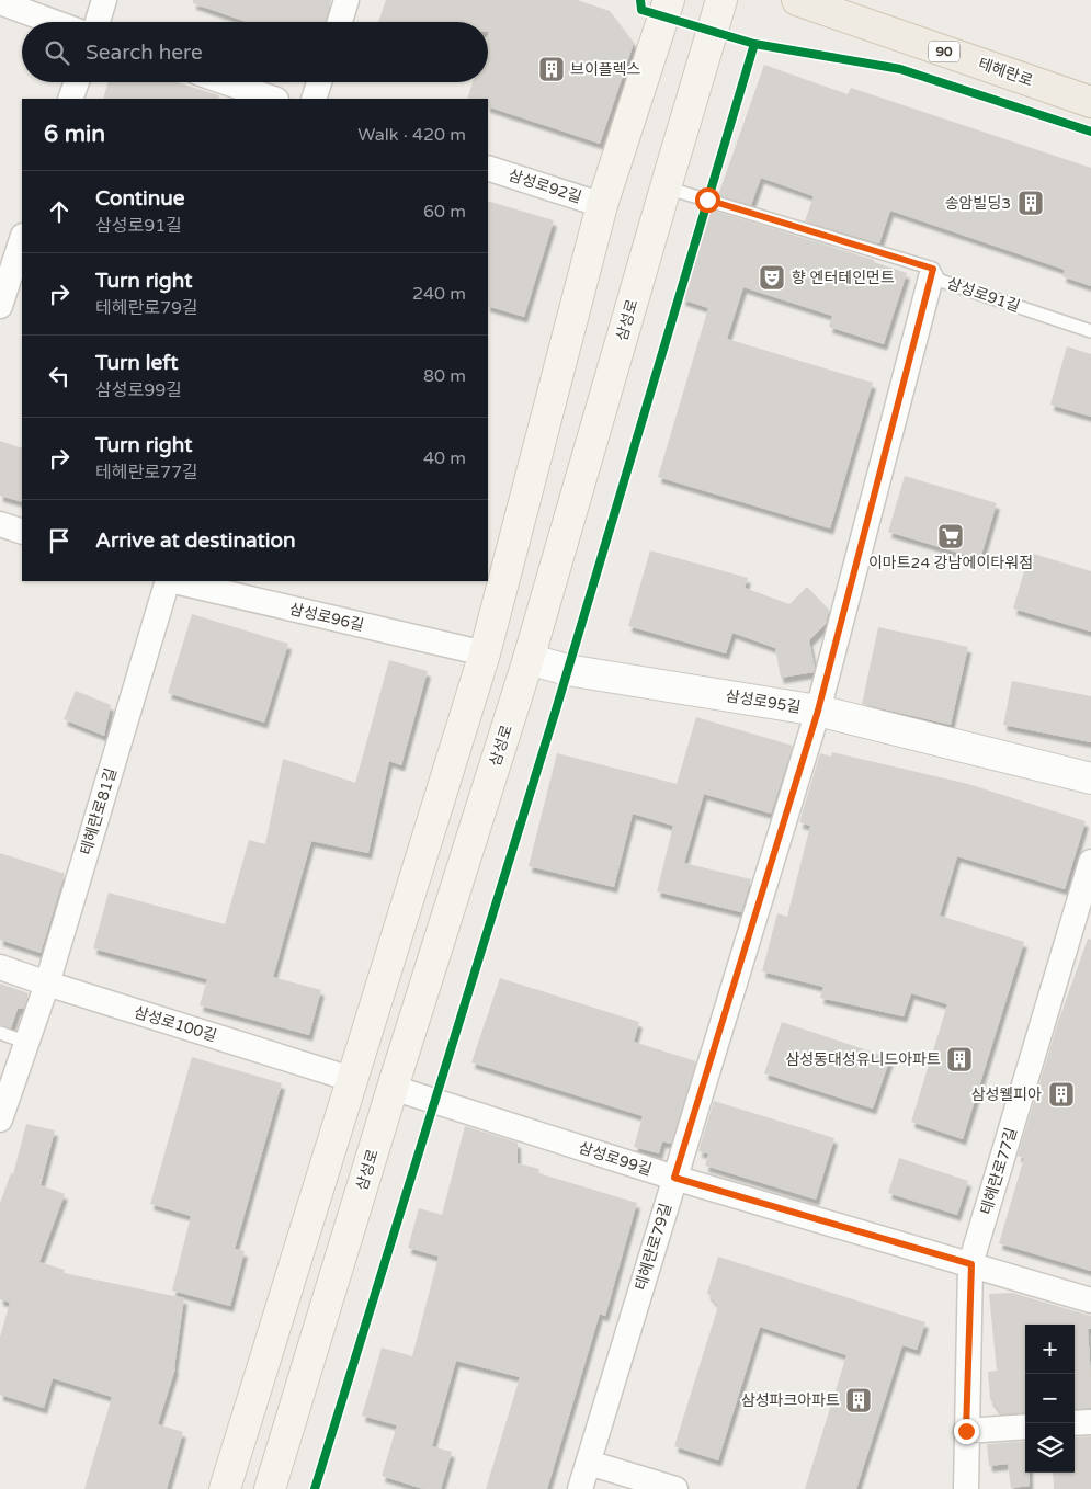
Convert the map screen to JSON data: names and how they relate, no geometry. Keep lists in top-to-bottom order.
{
  "streets": {
    "main road": ["90", "테헤란로", "삼성로"],
    "street": [
      "삼성로92길",
      "삼성로96길",
      "삼성로95길",
      "테헤란로81길",
      "삼성로100길",
      "삼성로99길",
      "테헤란로77길",
      "테헤란로79길"
    ],
    "lane": ["삼성로91길"]
  },
  "crossings": [
    ["삼성로91길", "삼성로"],
    ["삼성로91길", "테헤란로79길"],
    ["삼성로", "삼성로95길"],
    ["삼성로", "삼성로99길"],
    ["삼성로95길", "테헤란로79길"],
    ["테헤란로81길", "삼성로100길"],
    ["삼성로99길", "테헤란로77길"],
    ["삼성로99길", "테헤란로79길"]
  ],
  "places": {
    "building": [
      "브이플렉스",
      "송암빌딩3",
      "삼성동대성유니드아파트",
      "삼성웰피아",
      "삼성파크아파트"
    ],
    "theatre": ["향 엔터테인먼트"],
    "supermarket": ["이마트24 강남에이타워점"]
  },
  "page": {
    "search": "Search here",
    "heading": ["6 min", "Walk · 420 m"],
    "list": [
      ["Continue", "삼성로91길", "60 m"],
      ["Turn right", "테헤란로79길", "240 m"],
      ["Turn left", "삼성로99길", "80 m"],
      ["Turn right", "테헤란로77길", "40 m"],
      "Arrive at destination"
    ],
    "map_buttons": ["+", "−"]
  }
}
